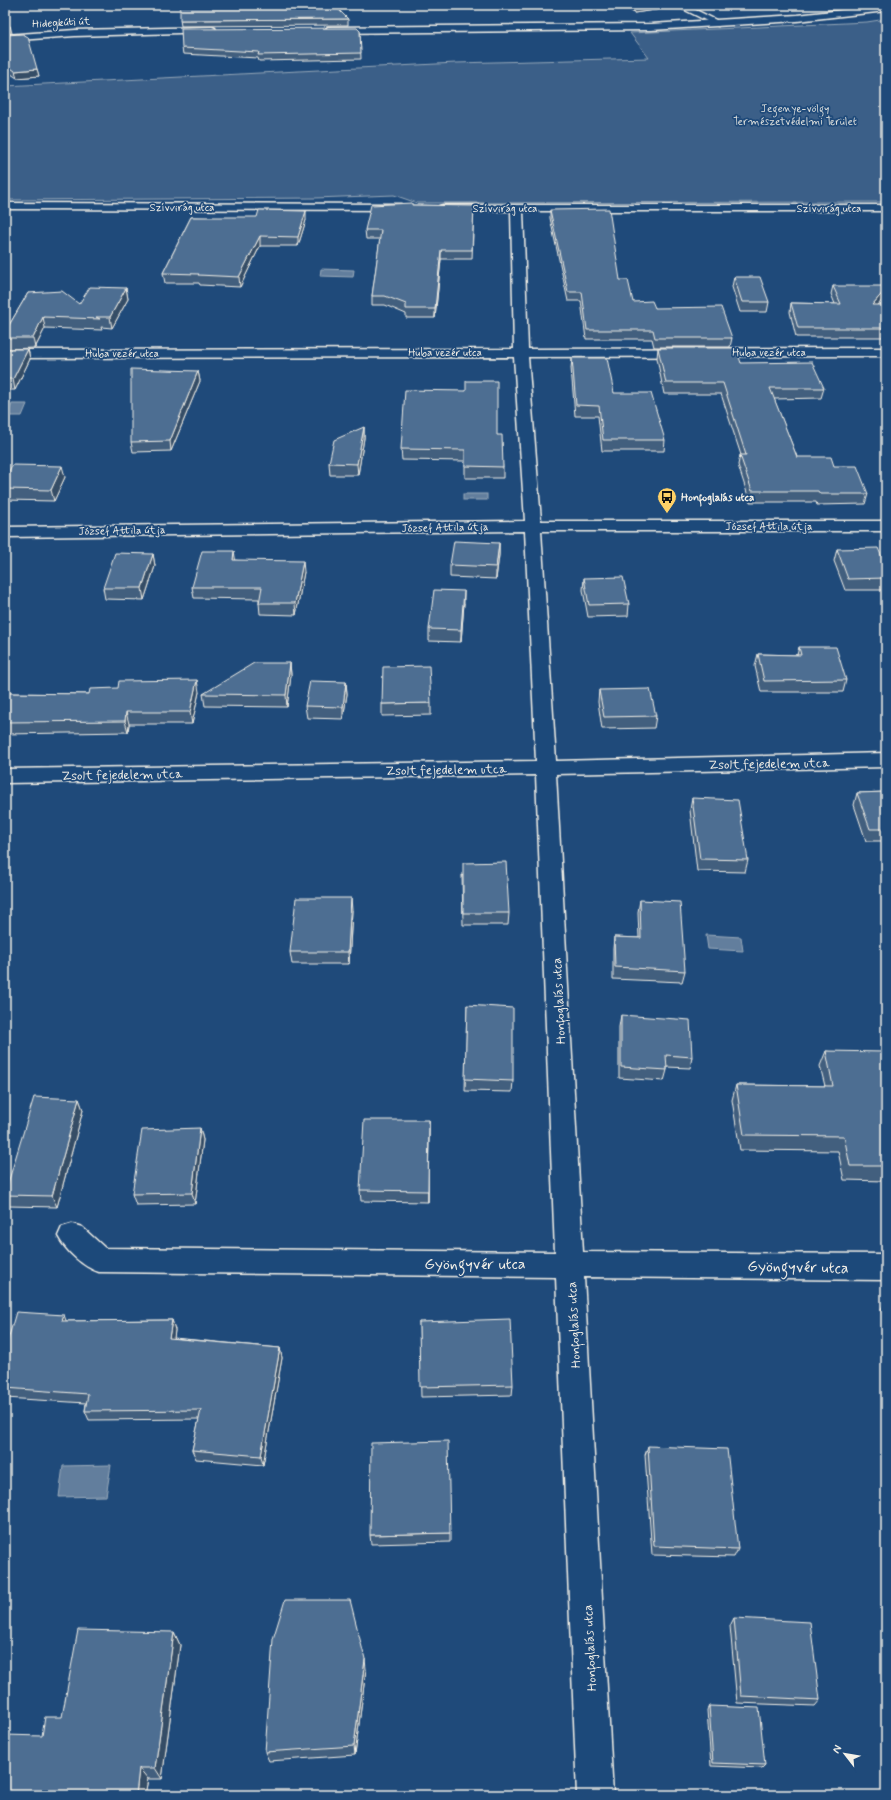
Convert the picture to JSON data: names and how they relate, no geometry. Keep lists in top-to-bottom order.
{
  "streets": {
    "street": [
      "Hidegkúti út",
      "Szívvirág utca",
      "Huba vezér utca",
      "József Attila útja",
      "Zsolt fejedelem utca",
      "Honfoglalás utca",
      "Gyöngyvér utca"
    ]
  },
  "crossings": [
    ["Szívvirág utca", "Honfoglalás utca"],
    ["Huba vezér utca", "Honfoglalás utca"],
    ["József Attila útja", "Honfoglalás utca"],
    ["Zsolt fejedelem utca", "Honfoglalás utca"],
    ["Honfoglalás utca", "Gyöngyvér utca"]
  ],
  "parks": ["Jegenye-völgy Természetvédelmi Terület"],
  "places": {
    "bus stop": ["Honfoglalás utca"]
  },
  "north": "top left"
}
